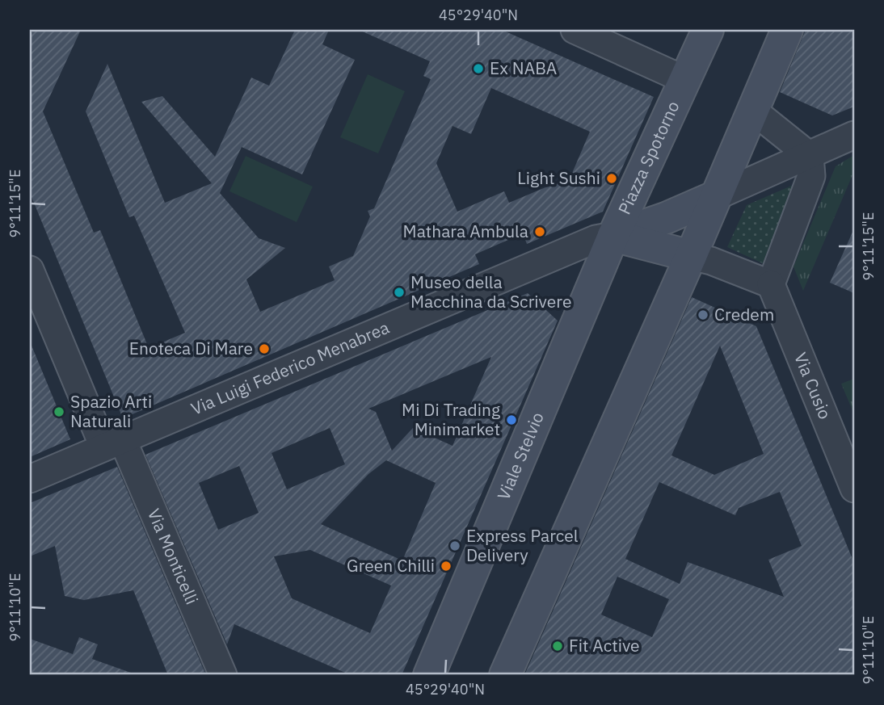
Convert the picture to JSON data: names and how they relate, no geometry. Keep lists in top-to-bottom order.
{
  "streets": {
    "main road": ["Piazza Spotorno", "Viale Stelvio"],
    "street": ["Via Luigi Federico Menabrea", "Via Cusio", "Via Monticelli"]
  },
  "crossings": [
    ["Piazza Spotorno", "Via Luigi Federico Menabrea"],
    ["Piazza Spotorno", "Via Cusio"],
    ["Piazza Spotorno", "Viale Stelvio"],
    ["Via Luigi Federico Menabrea", "Viale Stelvio"],
    ["Via Luigi Federico Menabrea", "Via Monticelli"]
  ],
  "places": [
    "Ex NABA",
    "Light Sushi",
    "Mathara Ambula",
    "Museo della Macchina da Scrivere",
    "Credem",
    "Enoteca Di Mare",
    "Spazio Arti Naturali",
    "Mi Di Trading Minimarket",
    "Express Parcel Delivery",
    "Green Chilli",
    "Fit Active"
  ],
  "coordinates": ["45°29'40\"N", "9°11'15\"E", "9°11'10\"E"]
}
